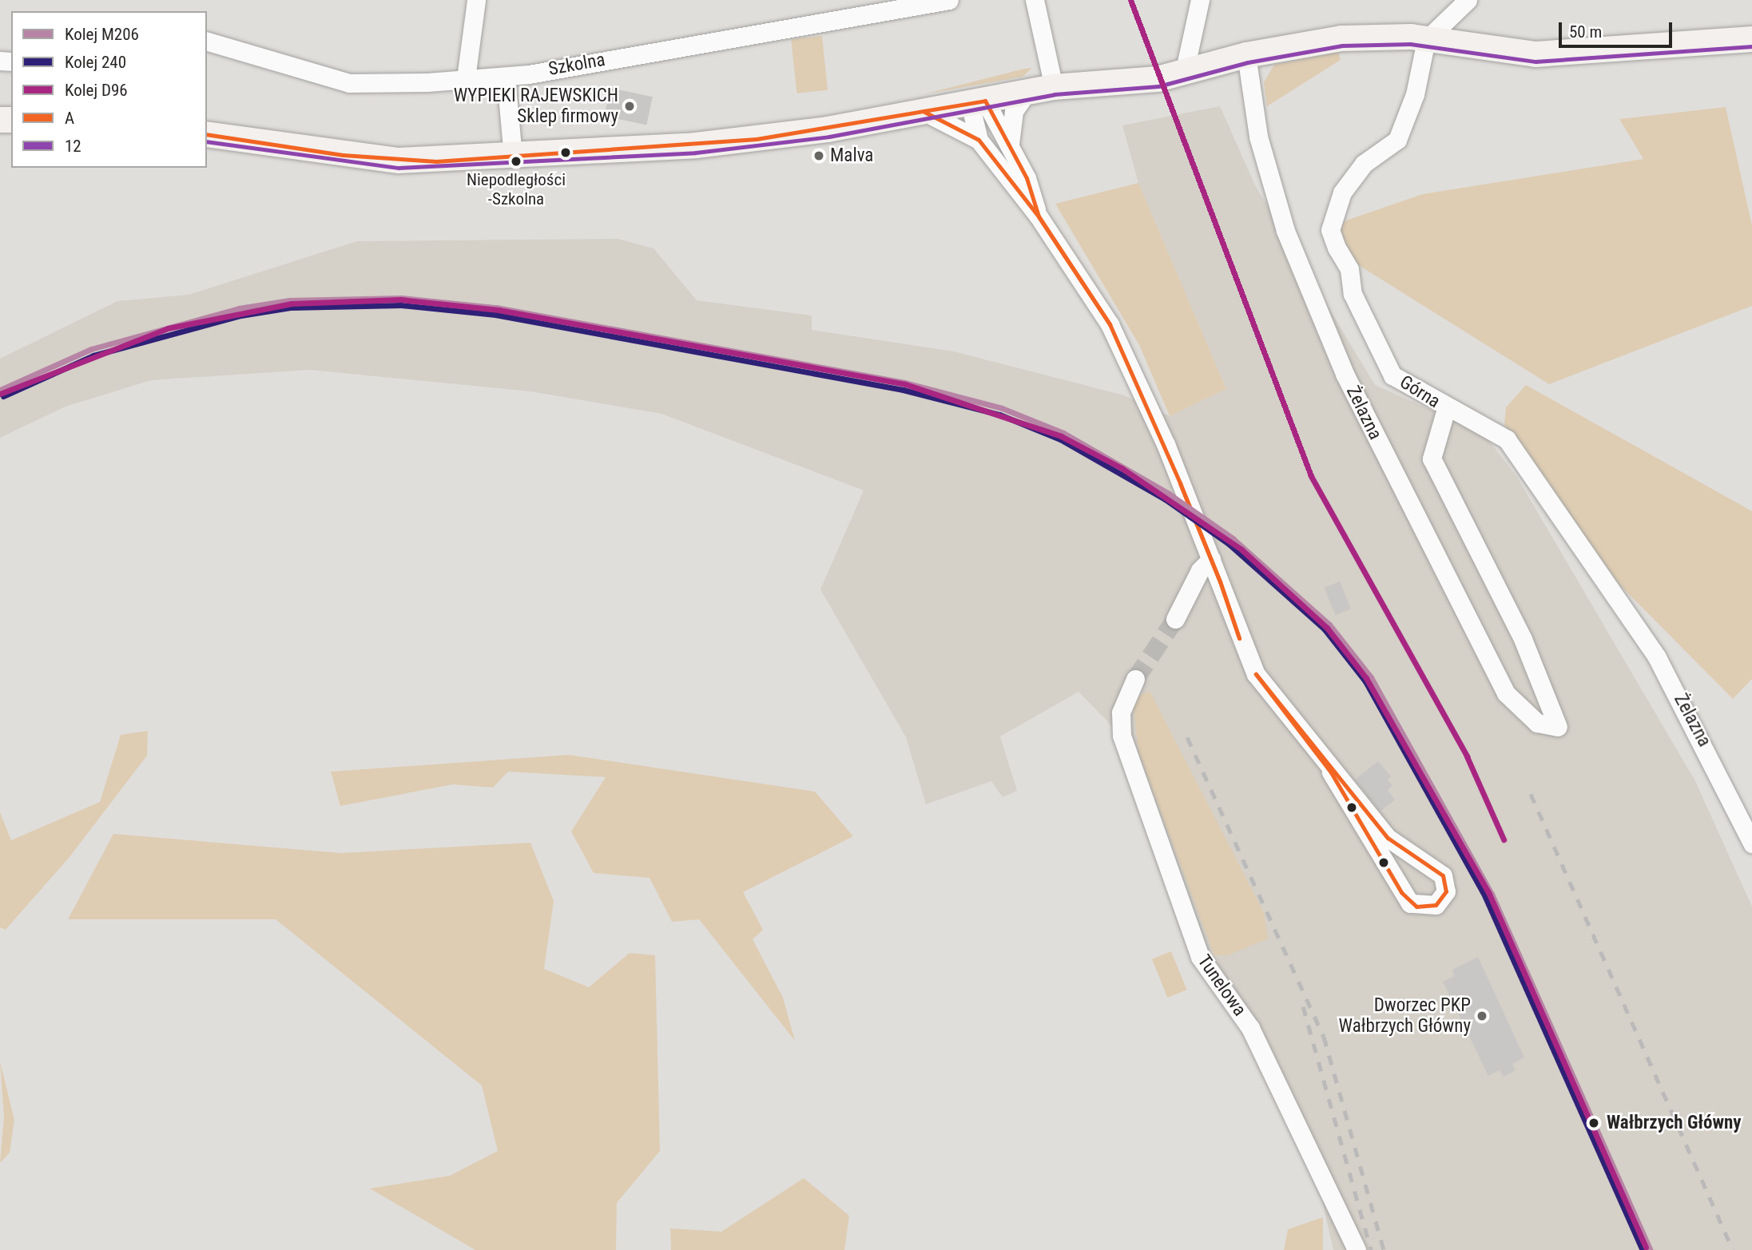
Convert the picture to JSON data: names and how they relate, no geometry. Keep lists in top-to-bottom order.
{
  "streets": {
    "street": [
      "Szkolna",
      "Górna",
      "Żelazna",
      "Tunelowa"
    ]
  },
  "crossings": [
    ["Górna", "Żelazna"]
  ],
  "places": [
    "WYPIEKI RAJEWSKICH Sklep firmowy",
    "Malva",
    "Niepodległości -Szkolna",
    "Dworzec PKP Wałbrzych Główny",
    "Wałbrzych Główny"
  ],
  "lines": [
    "rail line D96",
    "transit line 12",
    "transit line A",
    "rail line M206",
    "rail line 240"
  ],
  "legend": [
    "Kolej M206",
    "Kolej 240",
    "Kolej D96",
    "A",
    "12"
  ],
  "scale_bar": "50 m"
}
